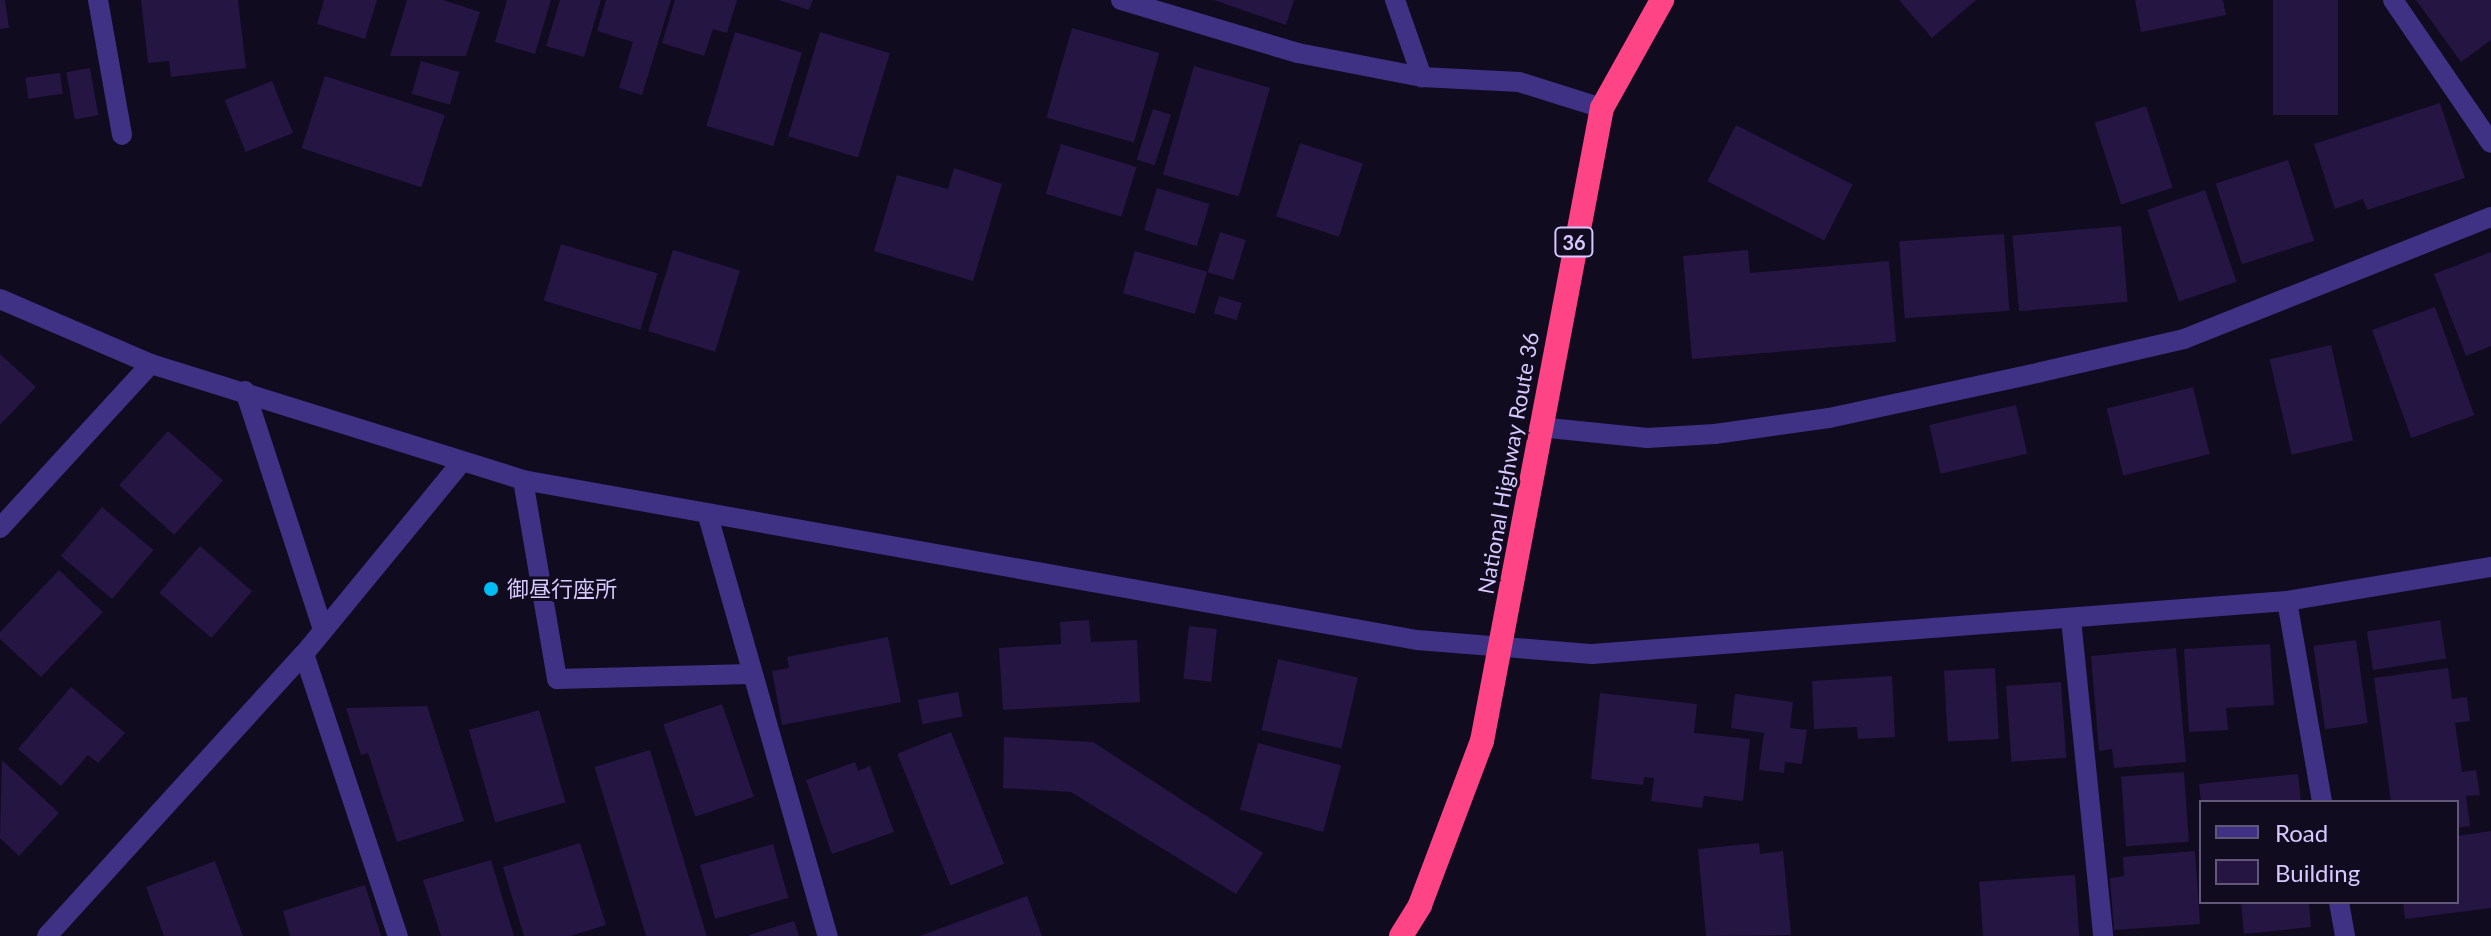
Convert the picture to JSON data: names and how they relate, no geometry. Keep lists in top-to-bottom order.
{
  "streets": {
    "highway": ["36", "National Highway Route 36"]
  },
  "places": ["御昼行座所"],
  "legend": ["Road", "Building"]
}
